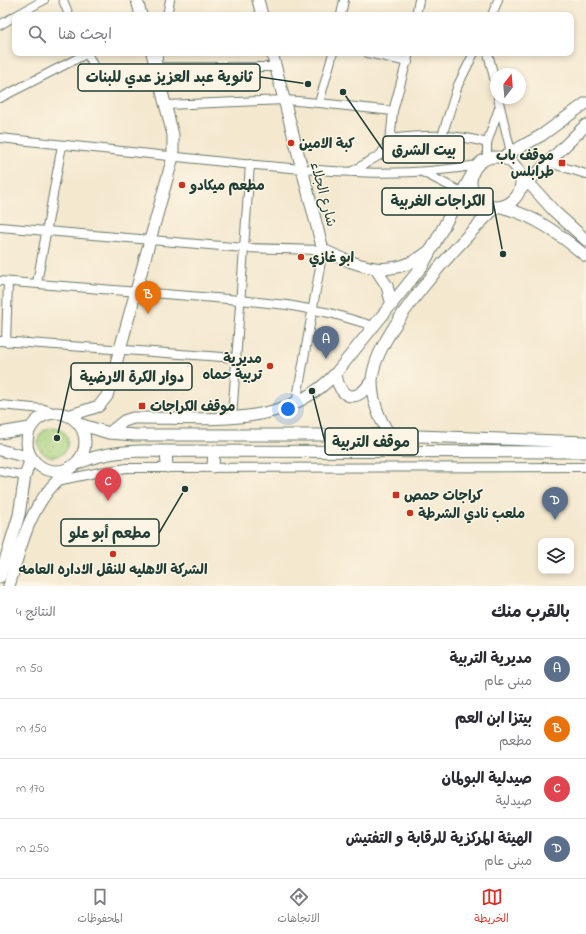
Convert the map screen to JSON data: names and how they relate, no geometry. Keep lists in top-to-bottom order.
{
  "streets": {
    "main road": ["شارع الجلاء"]
  },
  "places": {
    "other": [
      "ثانوية عبد العزيز عدي للبنات",
      "بيت الشرق",
      "كبة الامين",
      "مطعم ميكادو",
      "الكراجات الغربية",
      "ابو غازي",
      "مديرية تربية حماه",
      "موقف التربية",
      "دوار الكرة الارضية",
      "مطعم أبو علو",
      "ملعب نادي الشرطة",
      "الشركة الاهليه للنقل الاداره العامه"
    ],
    "transit": ["موقف باب طرابلس", "موقف الكراجات", "كراجات حمص"]
  },
  "north": "top",
  "page": {
    "search": "ابحث هنا",
    "pins": [
      "B",
      "A",
      "C",
      "D"
    ],
    "heading": ["بالقرب منك", "النتائج: 4"],
    "list": [
      {
        "mark": "A",
        "name": "مديرية التربية",
        "note": "مبنى عام",
        "value": "50 m"
      },
      {
        "mark": "B",
        "name": "بيتزا ابن العم",
        "note": "مطعم",
        "value": "150 m"
      },
      {
        "mark": "C",
        "name": "صيدلية البولمان",
        "note": "صيدلية",
        "value": "170 m"
      },
      {
        "mark": "D",
        "name": "الهيئة المركزية للرقابة و التفتيش",
        "note": "مبنى عام",
        "value": "250 m"
      }
    ],
    "nav": ["الخريطة", "الاتجاهات", "المحفوظات"]
  }
}
